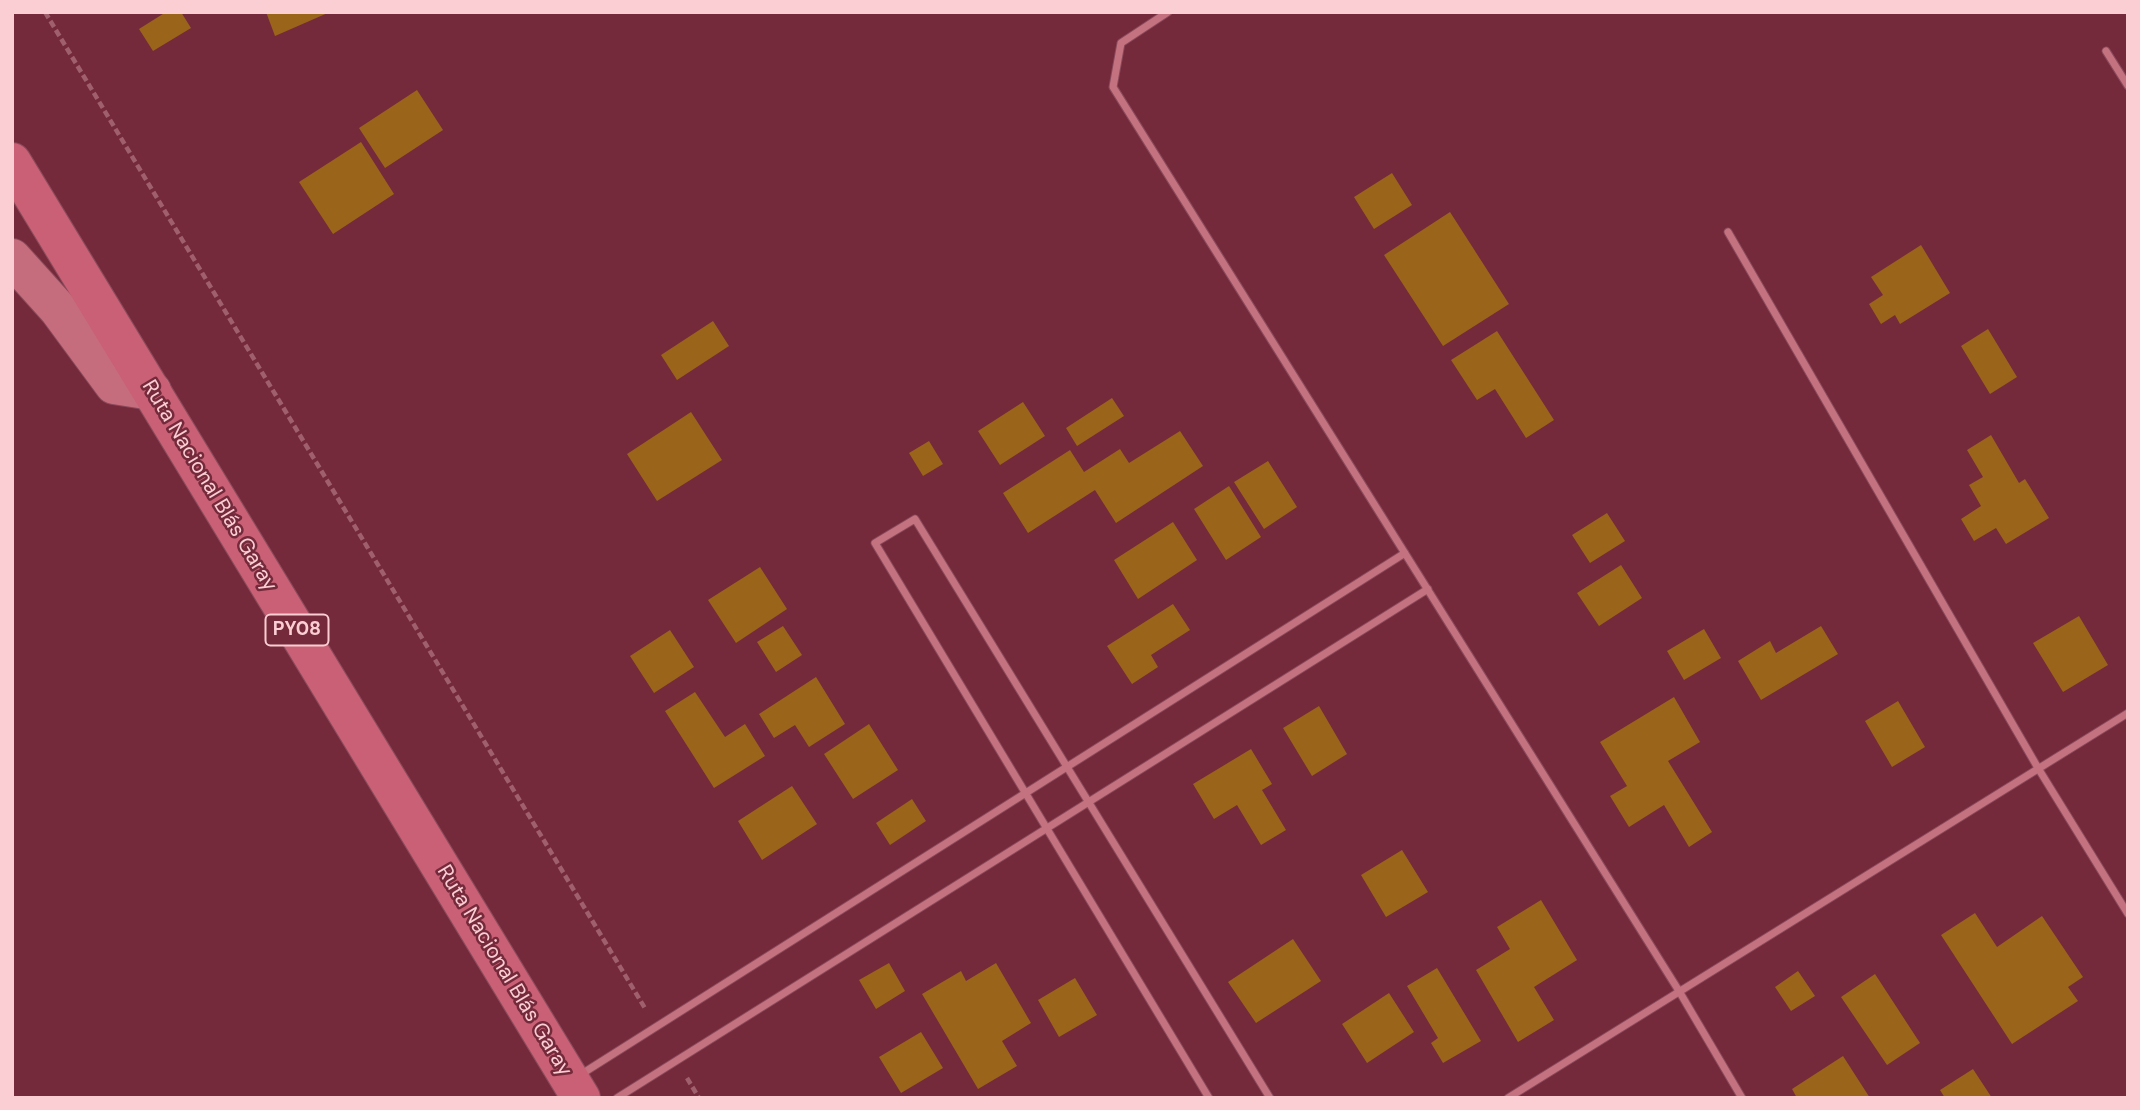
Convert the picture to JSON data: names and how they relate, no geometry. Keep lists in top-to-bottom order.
{
  "streets": {
    "highway": ["Ruta Nacional Blás Garay", "PY08"]
  }
}
